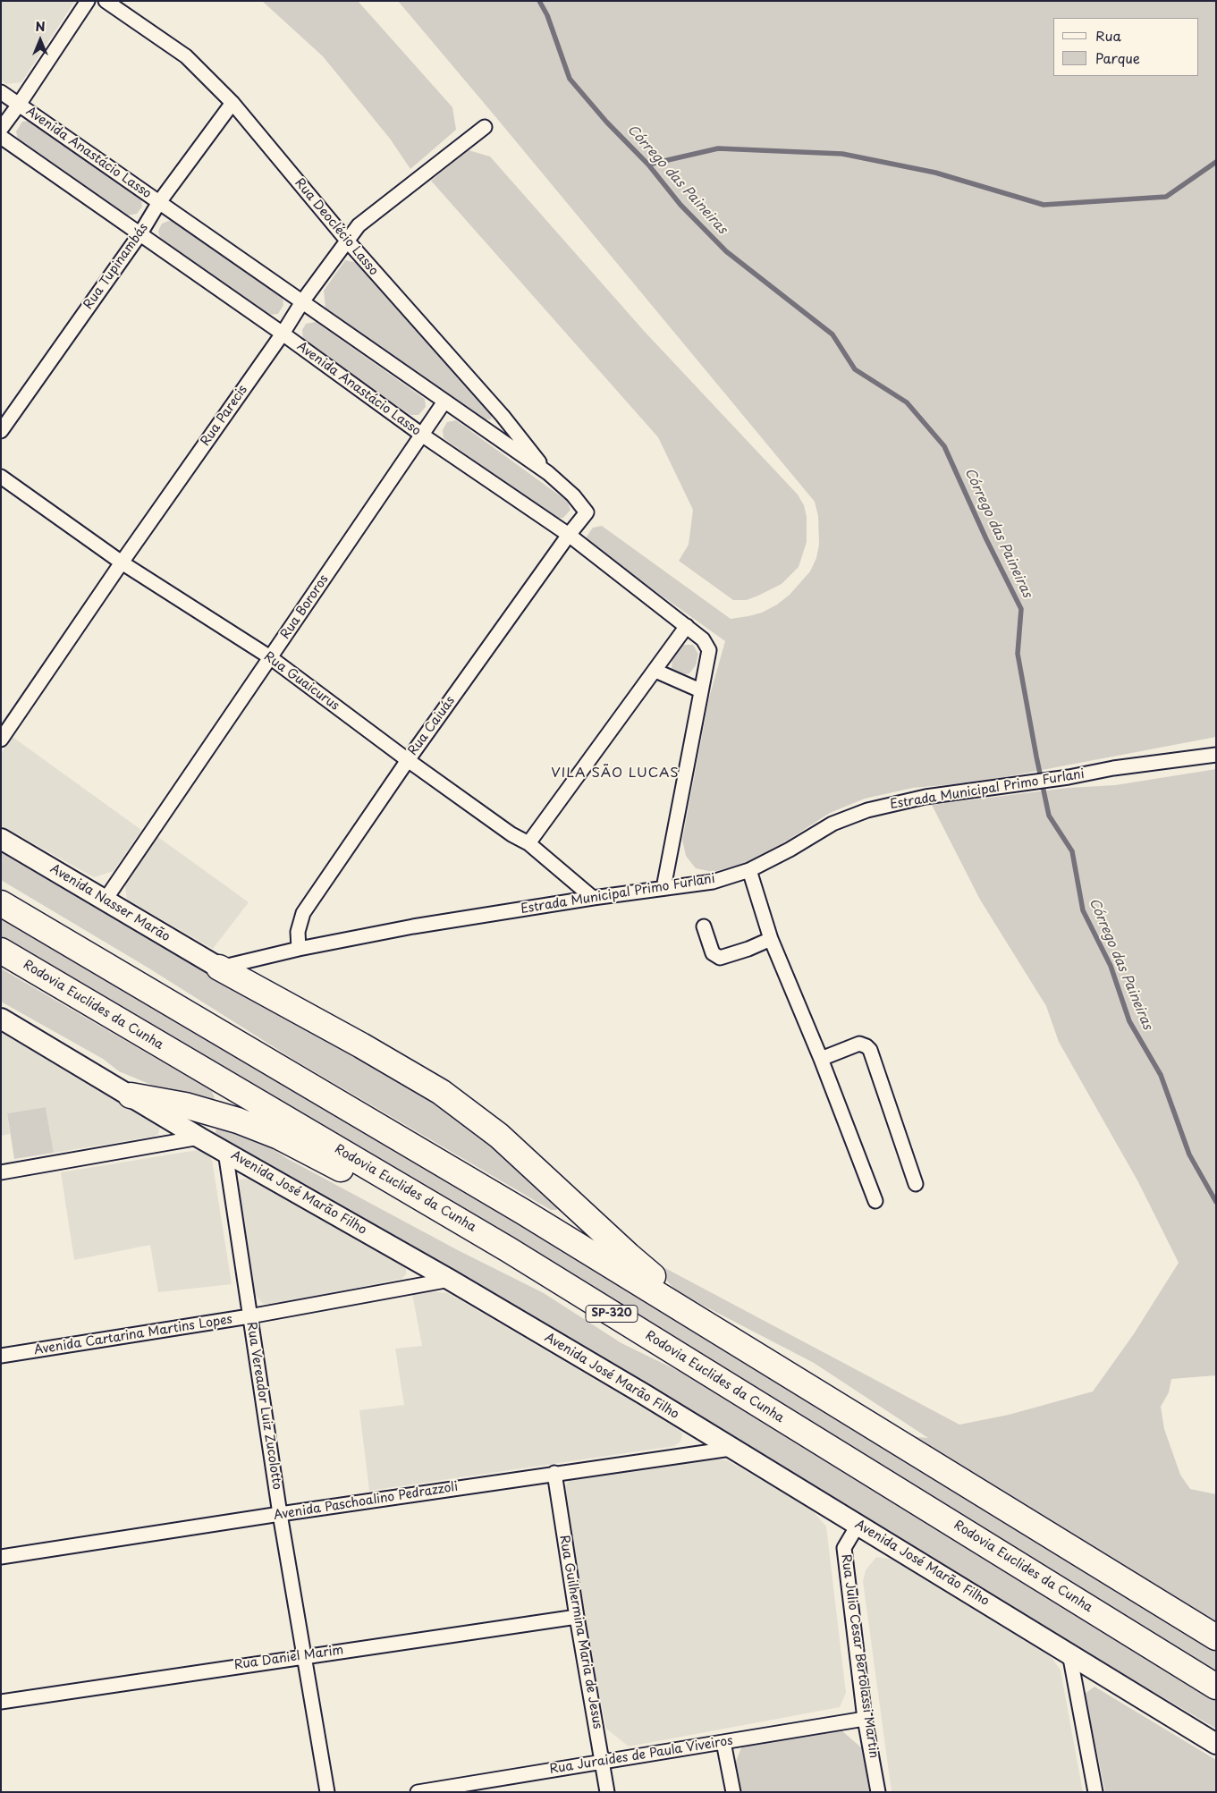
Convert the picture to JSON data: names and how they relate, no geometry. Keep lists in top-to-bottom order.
{
  "streets": {
    "highway": ["Rodovia Euclides da Cunha", "SP-320"],
    "main road": ["Avenida Nasser Marão", "Avenida José Marão Filho"],
    "street": [
      "Avenida Anastácio Lasso",
      "Rua Deoclécio Lasso",
      "Rua Tupinambás",
      "Rua Parecis",
      "Rua Bororos",
      "Rua Guaicurus",
      "Rua Caiuás",
      "Estrada Municipal Primo Furlani",
      "Avenida Cartarina Martins Lopes",
      "Rua Vereador Luiz Zucolotto",
      "Avenida Paschoalino Pedrazzoli",
      "Rua Guilhermina Maria de Jesus",
      "Rua Julio Cesar Bertolassi Martin",
      "Rua Daniel Marim",
      "Rua Juraides de Paula Viveiros"
    ]
  },
  "crossings": [
    ["Avenida Anastácio Lasso", "Rua Deoclécio Lasso"],
    ["Avenida Anastácio Lasso", "Rua Tupinambás"],
    ["Avenida Anastácio Lasso", "Rua Parecis"],
    ["Avenida Anastácio Lasso", "Rua Bororos"],
    ["Avenida Anastácio Lasso", "Rua Caiuás"],
    ["Rua Deoclécio Lasso", "Rua Tupinambás"],
    ["Rua Deoclécio Lasso", "Rua Parecis"],
    ["Rua Parecis", "Rua Guaicurus"],
    ["Rua Bororos", "Rua Guaicurus"],
    ["Rua Bororos", "Avenida Nasser Marão"],
    ["Rua Guaicurus", "Rua Caiuás"],
    ["Rua Guaicurus", "Estrada Municipal Primo Furlani"],
    ["Rua Caiuás", "Estrada Municipal Primo Furlani"],
    ["Estrada Municipal Primo Furlani", "Avenida Nasser Marão"],
    ["Avenida José Marão Filho", "Avenida Cartarina Martins Lopes"],
    ["Avenida José Marão Filho", "Rua Vereador Luiz Zucolotto"],
    ["Avenida José Marão Filho", "Avenida Paschoalino Pedrazzoli"],
    ["Avenida José Marão Filho", "Rua Julio Cesar Bertolassi Martin"],
    ["Avenida Cartarina Martins Lopes", "Rua Vereador Luiz Zucolotto"],
    ["Rua Vereador Luiz Zucolotto", "Avenida Paschoalino Pedrazzoli"],
    ["Rua Vereador Luiz Zucolotto", "Rua Daniel Marim"],
    ["Avenida Paschoalino Pedrazzoli", "Rua Guilhermina Maria de Jesus"],
    ["Rua Guilhermina Maria de Jesus", "Rua Daniel Marim"],
    ["Rua Guilhermina Maria de Jesus", "Rua Juraides de Paula Viveiros"],
    ["Rua Julio Cesar Bertolassi Martin", "Rua Juraides de Paula Viveiros"]
  ],
  "districts": ["VILA SÃO LUCAS"],
  "water": ["Córrego das Paineiras"],
  "legend": ["Rua", "Parque"],
  "north": "top"
}
